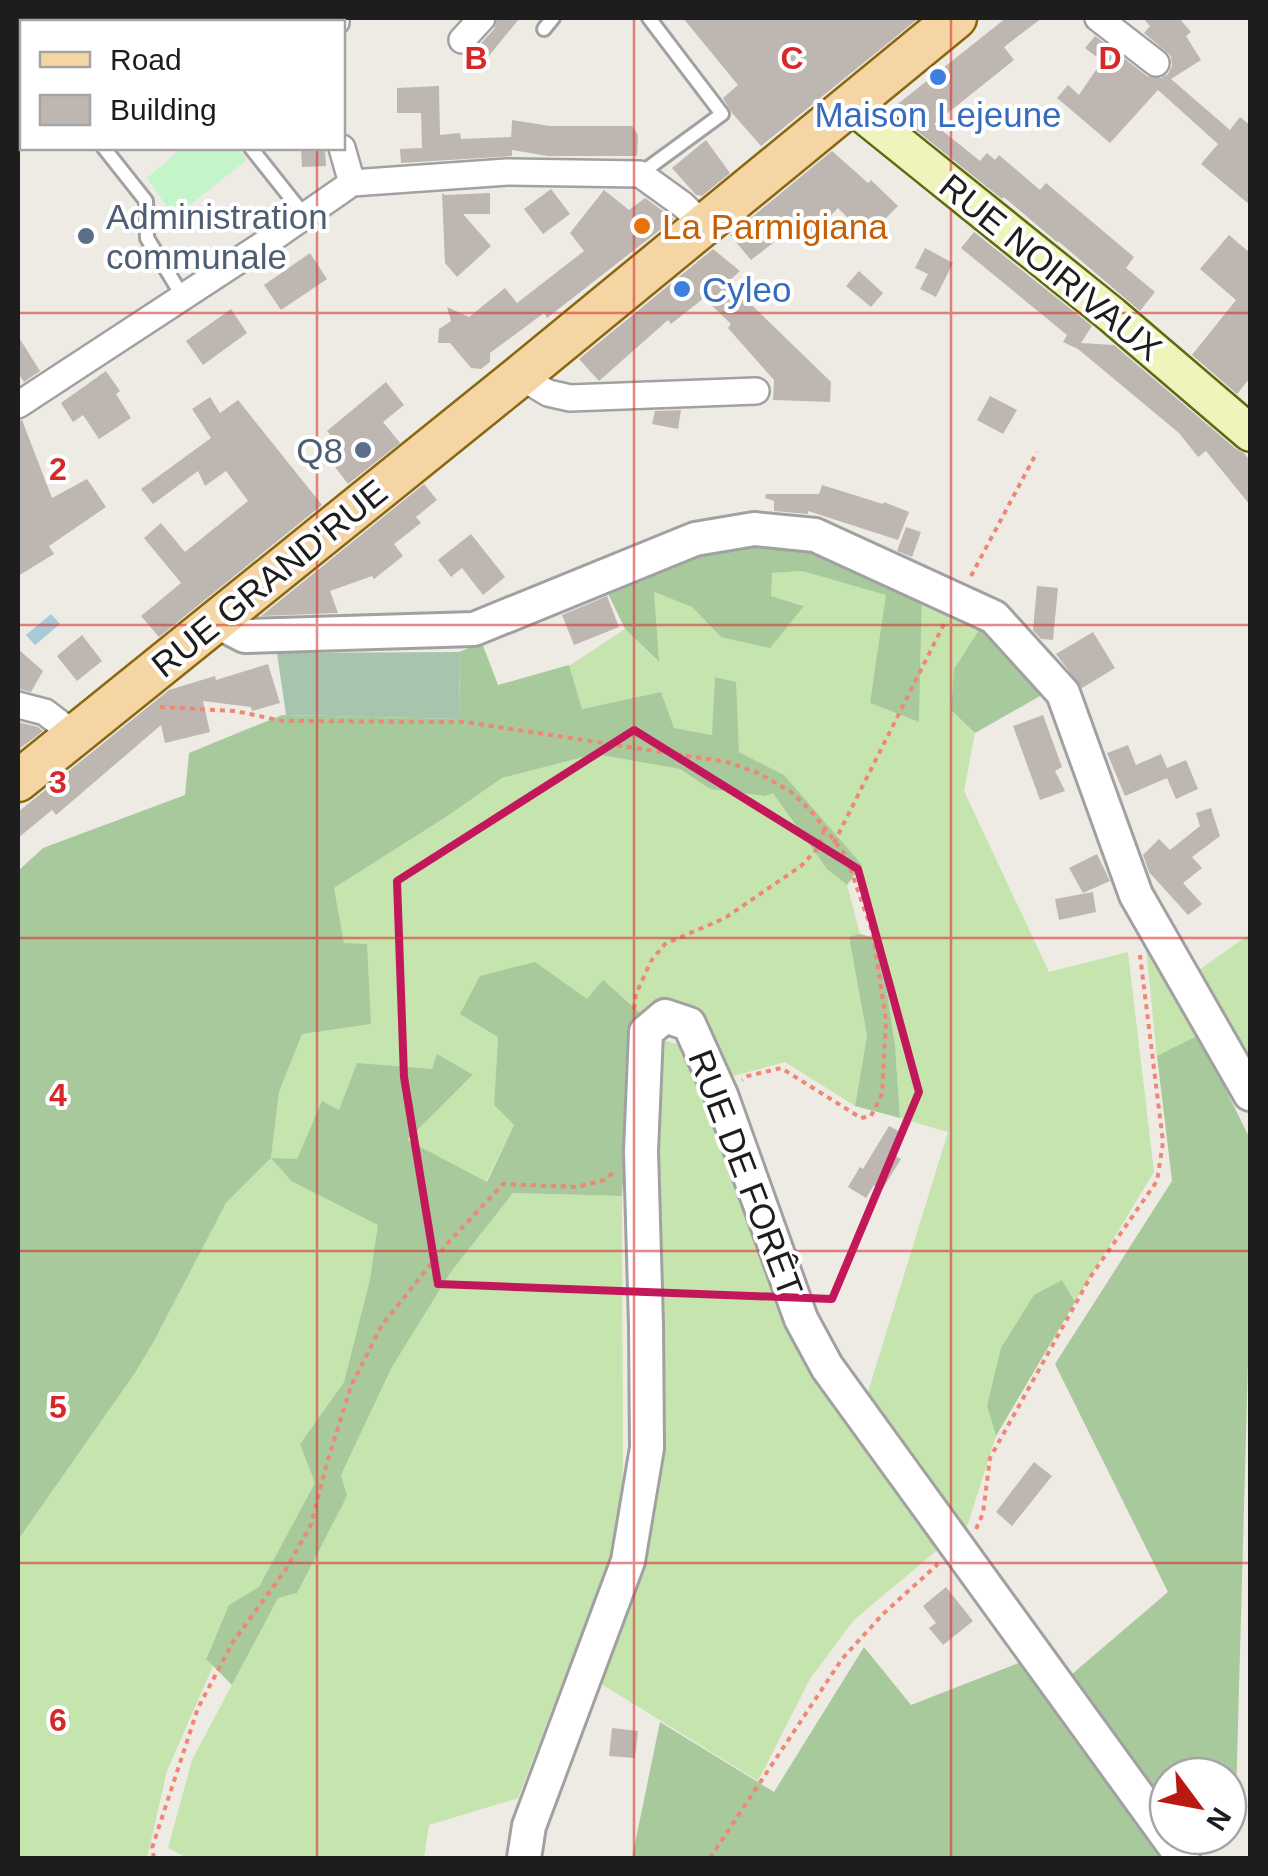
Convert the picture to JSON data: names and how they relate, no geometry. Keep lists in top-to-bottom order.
{
  "streets": {
    "main road": ["RUE NOIRIVAUX", "RUE GRAND'RUE"],
    "street": ["RUE DE FORÊT"]
  },
  "crossings": [
    ["RUE NOIRIVAUX", "RUE GRAND'RUE"]
  ],
  "places": [
    "Maison Lejeune",
    "La Parmigiana",
    "Administration communale",
    "Cyleo",
    "Q8"
  ],
  "legend": ["Road", "Building"],
  "north": "bottom right",
  "grid": {
    "columns": ["B", "C", "D"],
    "rows": [
      "2",
      "3",
      "4",
      "5",
      "6"
    ]
  }
}
